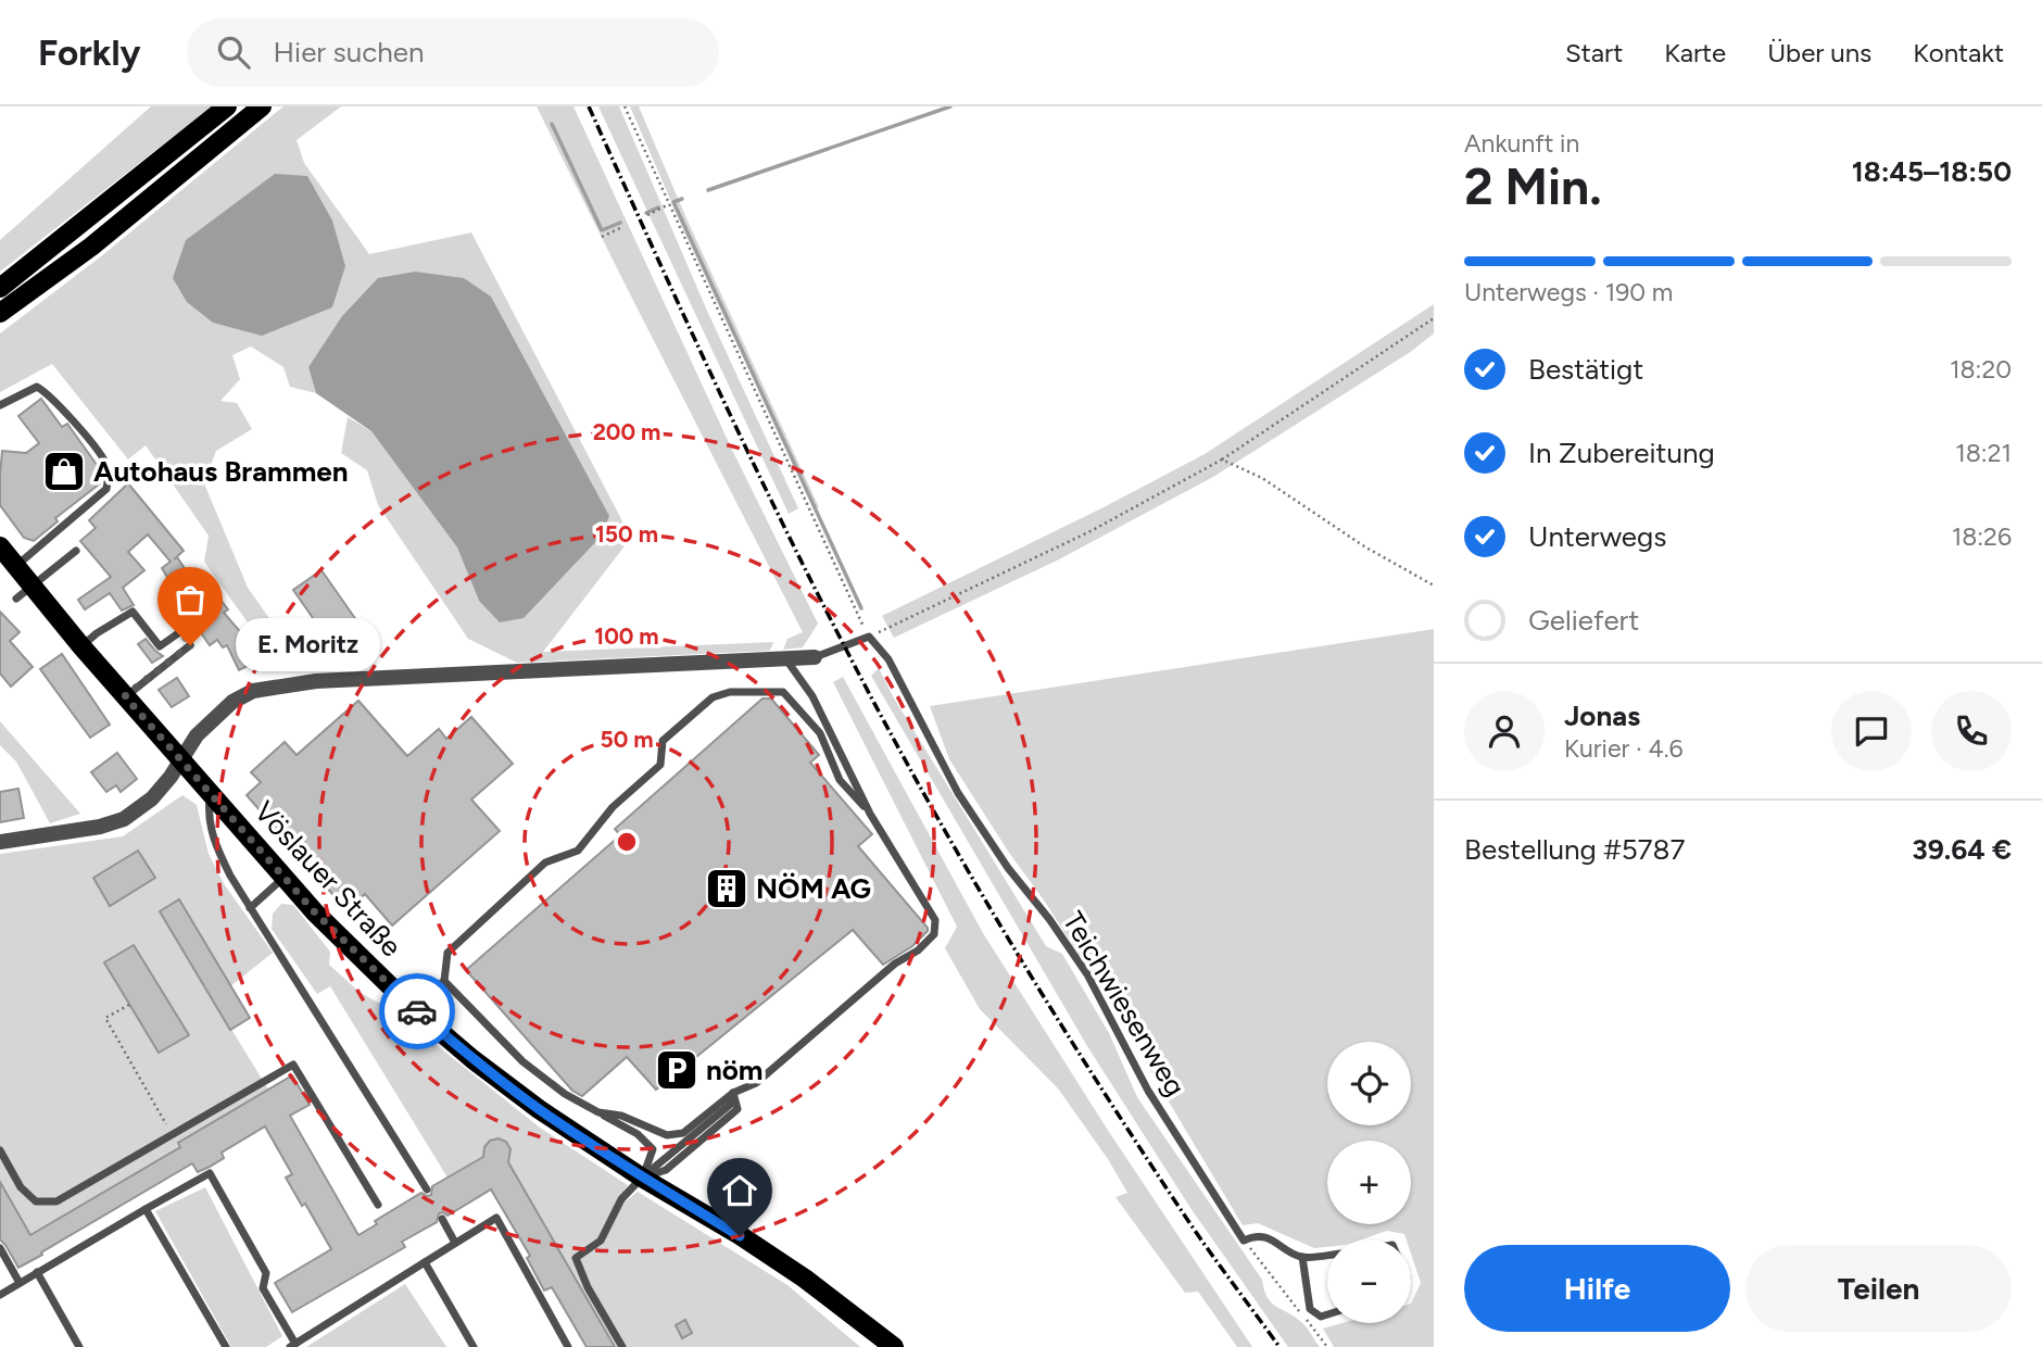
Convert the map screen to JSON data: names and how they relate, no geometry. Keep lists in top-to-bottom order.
{
  "streets": {
    "main road": ["Vöslauer Straße"],
    "lane": ["Teichwiesenweg"]
  },
  "places": {
    "shop": ["Autohaus Brammen"],
    "other": ["E. Moritz"],
    "building": ["NÖM AG"],
    "parking": ["nöm"]
  },
  "page": {
    "header": "Forkly",
    "search": "Hier suchen",
    "nav": [
      "Start",
      "Karte",
      "Über uns",
      "Kontakt"
    ],
    "heading": ["2 Min.", "Ankunft in", "18:45–18:50"],
    "panel": [
      "Jonas",
      "Kurier · 4.6",
      "Bestellung #5787",
      "39.64 €"
    ],
    "bar": "Unterwegs · 190 m",
    "list": [
      ["Bestätigt", "18:20"],
      ["In Zubereitung", "18:21"],
      ["Unterwegs", "18:26"],
      "Geliefert"
    ],
    "bubble": "E. Moritz",
    "map_buttons": ["+", "−"],
    "buttons": ["Hilfe", "Teilen"]
  },
  "rings": [
    "200 m",
    "150 m",
    "100 m",
    "50 m"
  ]
}
